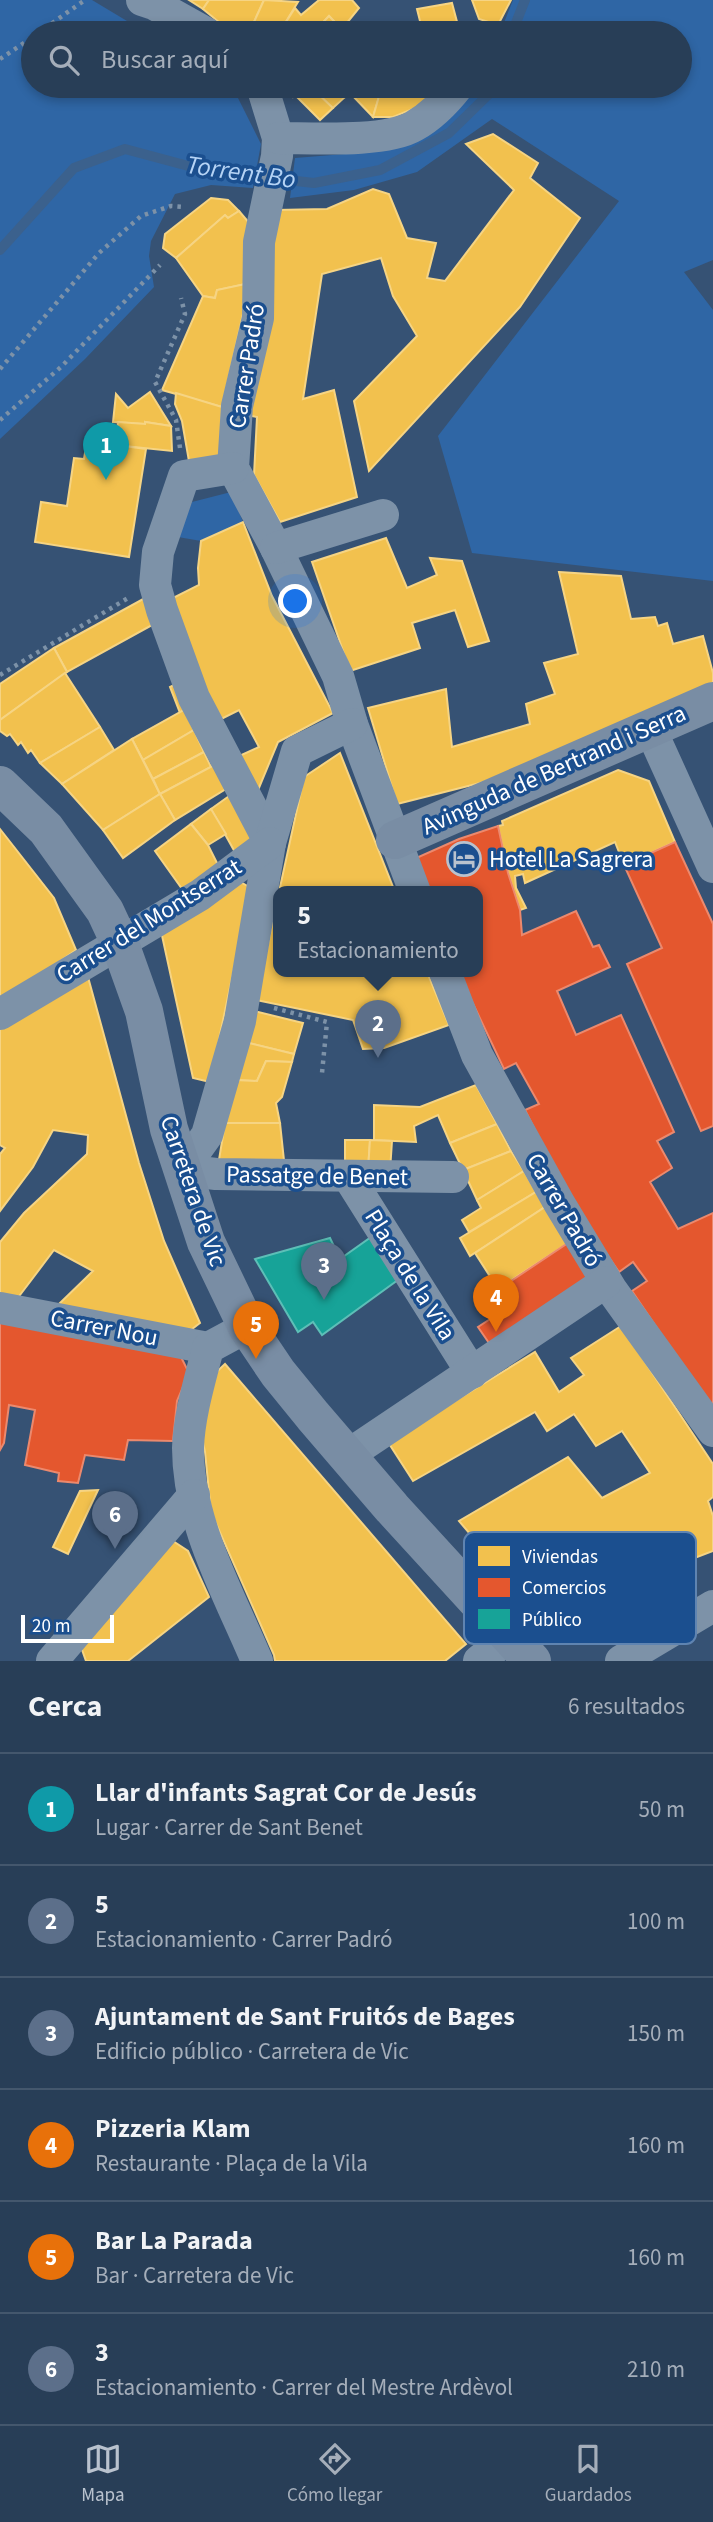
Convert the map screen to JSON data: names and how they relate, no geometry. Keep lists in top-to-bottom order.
{
  "streets": {
    "main road": ["Avinguda de Bertrand i Serra", "Carretera de Vic"],
    "street": [
      "Carrer Padró",
      "Carrer del Montserrat",
      "Passatge de Benet",
      "Plaça de la Vila",
      "Carrer Nou"
    ]
  },
  "crossings": [
    ["Carrer del Montserrat", "Carretera de Vic"],
    ["Passatge de Benet", "Carretera de Vic"],
    ["Passatge de Benet", "Plaça de la Vila"]
  ],
  "water": ["Torrent Bo"],
  "places": {
    "hotel": ["Hotel La Sagrera"]
  },
  "legend": ["Viviendas", "Comercios", "Público"],
  "scale_bar": "20 m",
  "page": {
    "search": "Buscar aquí",
    "pins": [
      "1",
      "2",
      "3",
      "4",
      "5",
      "6"
    ],
    "popup": ["5", "Estacionamiento"],
    "scale": "20 m",
    "heading": ["Cerca", "6 resultados"],
    "list": [
      {
        "mark": "1",
        "name": "Llar d'infants Sagrat Cor de Jesús",
        "note": "Lugar · Carrer de Sant Benet",
        "value": "50 m"
      },
      {
        "mark": "2",
        "name": "5",
        "note": "Estacionamiento · Carrer Padró",
        "value": "100 m"
      },
      {
        "mark": "3",
        "name": "Ajuntament de Sant Fruitós de Bages",
        "note": "Edificio público · Carretera de Vic",
        "value": "150 m"
      },
      {
        "mark": "4",
        "name": "Pizzeria Klam",
        "note": "Restaurante · Plaça de la Vila",
        "value": "160 m"
      },
      {
        "mark": "5",
        "name": "Bar La Parada",
        "note": "Bar · Carretera de Vic",
        "value": "160 m"
      },
      {
        "mark": "6",
        "name": "3",
        "note": "Estacionamiento · Carrer del Mestre Ardèvol",
        "value": "210 m"
      }
    ],
    "nav": ["Mapa", "Cómo llegar", "Guardados"]
  }
}
